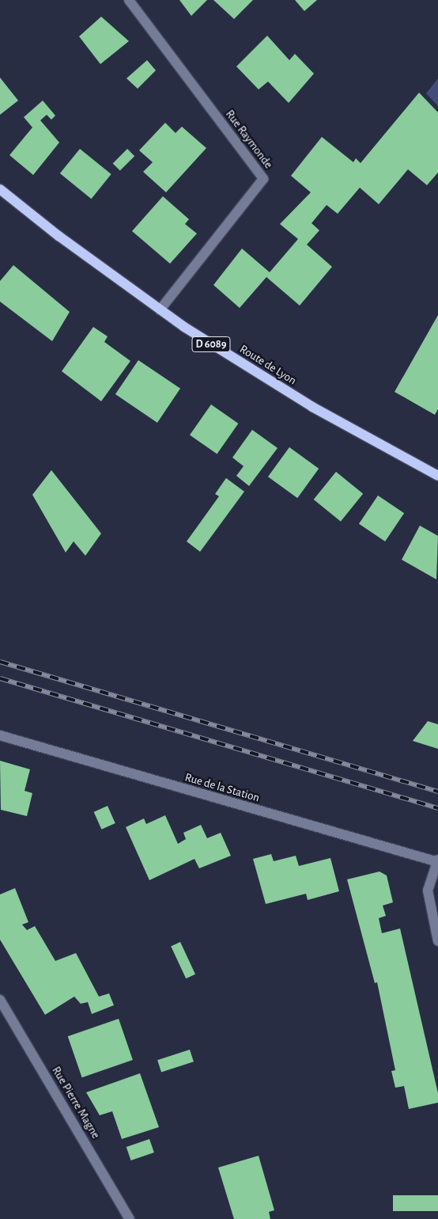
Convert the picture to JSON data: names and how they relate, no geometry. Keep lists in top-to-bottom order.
{
  "streets": {
    "main road": ["D 6089", "Route de Lyon"],
    "street": ["Rue Raymonde", "Rue de la Station", "Rue Pierre Magne"]
  },
  "crossings": [
    ["Rue Raymonde", "Route de Lyon"]
  ]
}
